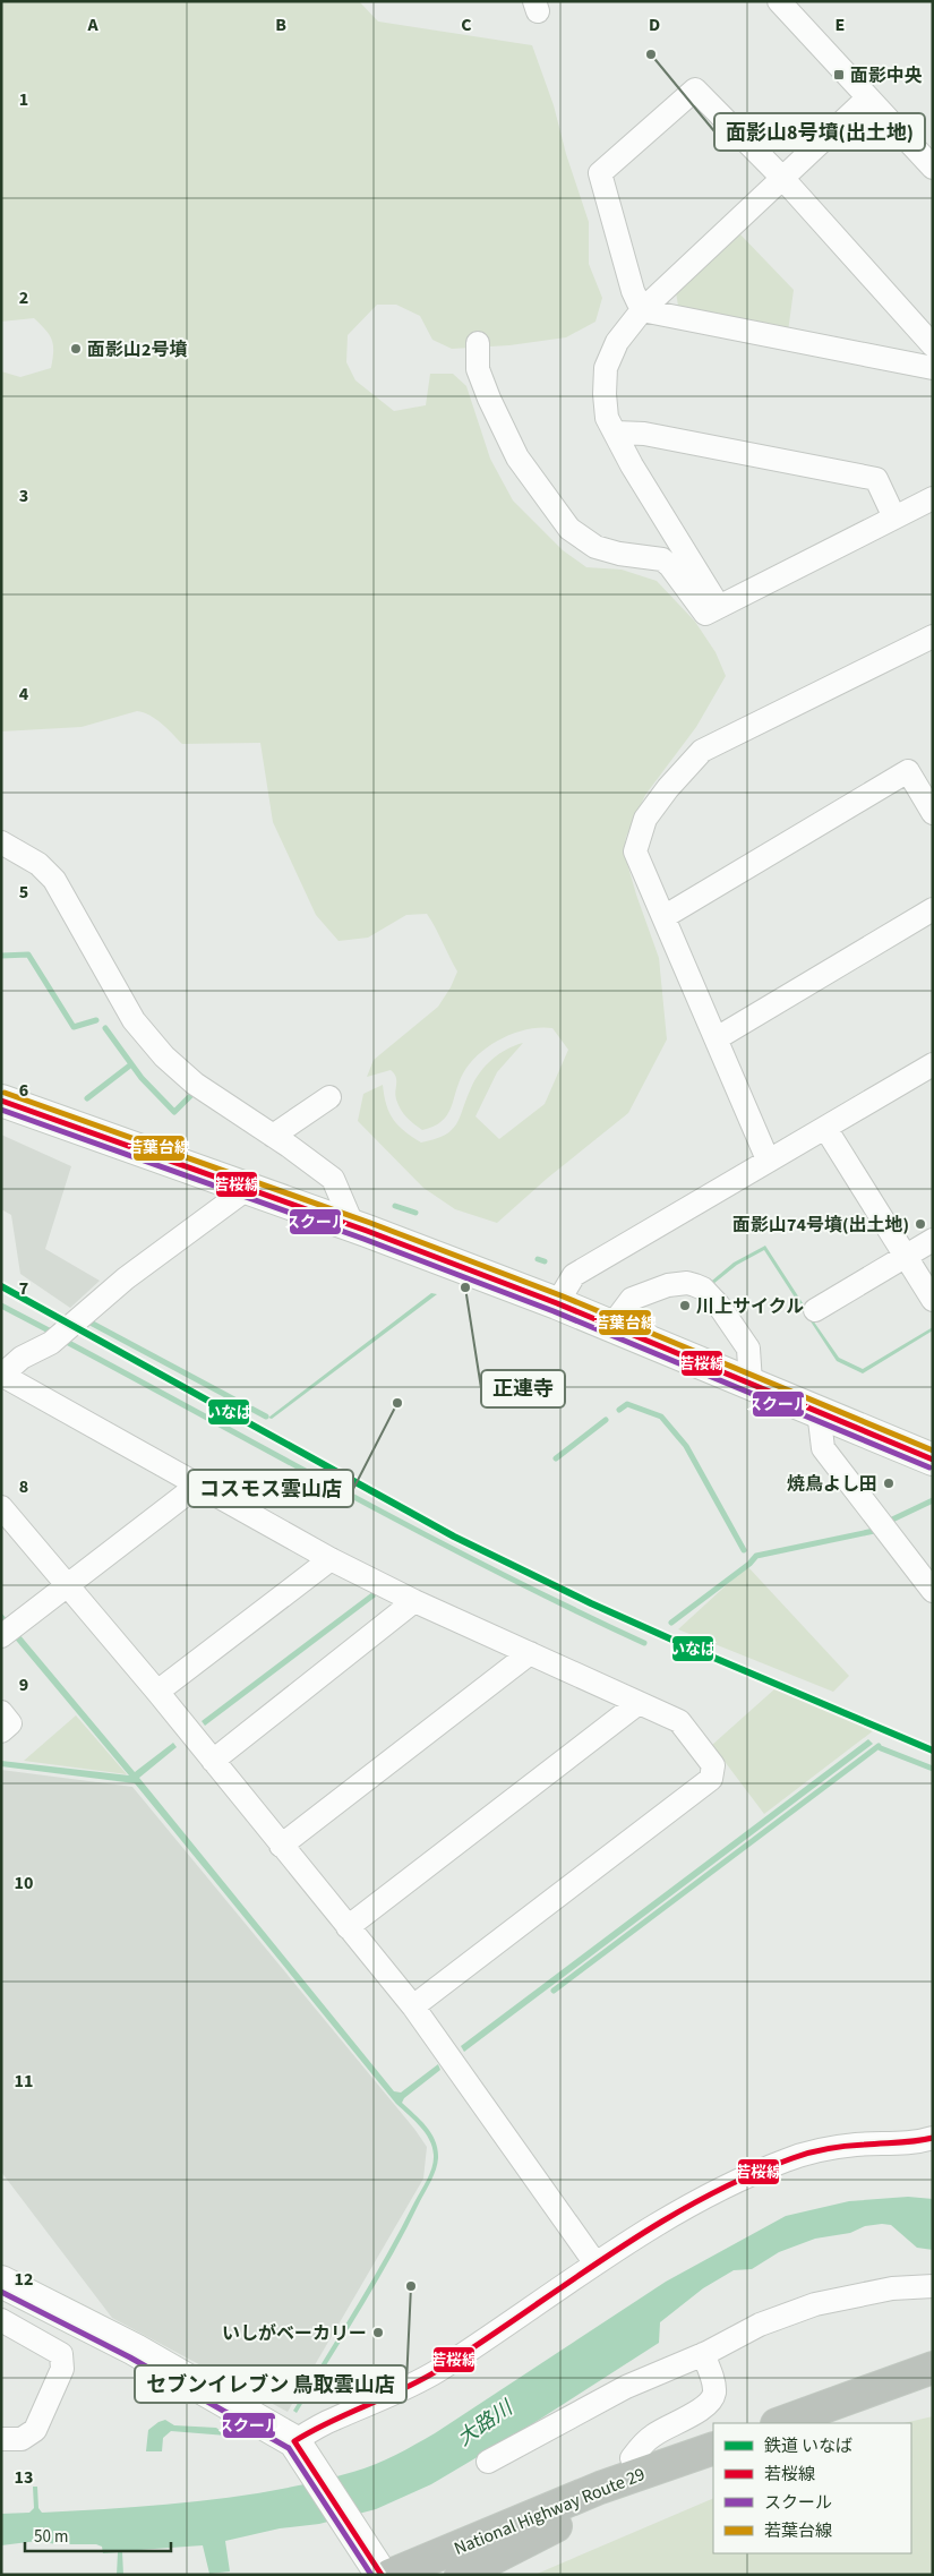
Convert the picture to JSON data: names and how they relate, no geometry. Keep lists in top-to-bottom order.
{
  "streets": {
    "highway": ["National Highway Route 29"]
  },
  "water": ["大路川"],
  "places": {
    "other": [
      "面影山8号墳(出土地)",
      "面影山2号墳",
      "面影山74号墳(出土地)",
      "正連寺",
      "川上サイクル",
      "コスモス雲山店",
      "焼鳥よし田",
      "セブンイレブン 鳥取雲山店",
      "いしがベーカリー"
    ],
    "transit": ["面影中央"]
  },
  "lines": [
    "transit line 若葉台線",
    "transit line 若桜線",
    "transit line スクール",
    "rail line いなば"
  ],
  "legend": [
    "鉄道 いなば",
    "若桜線",
    "スクール",
    "若葉台線"
  ],
  "scale_bar": "50 m",
  "grid": {
    "columns": [
      "A",
      "B",
      "C",
      "D",
      "E"
    ],
    "rows": [
      "1",
      "2",
      "3",
      "4",
      "5",
      "6",
      "7",
      "8",
      "9",
      "10",
      "11",
      "12",
      "13"
    ]
  }
}
